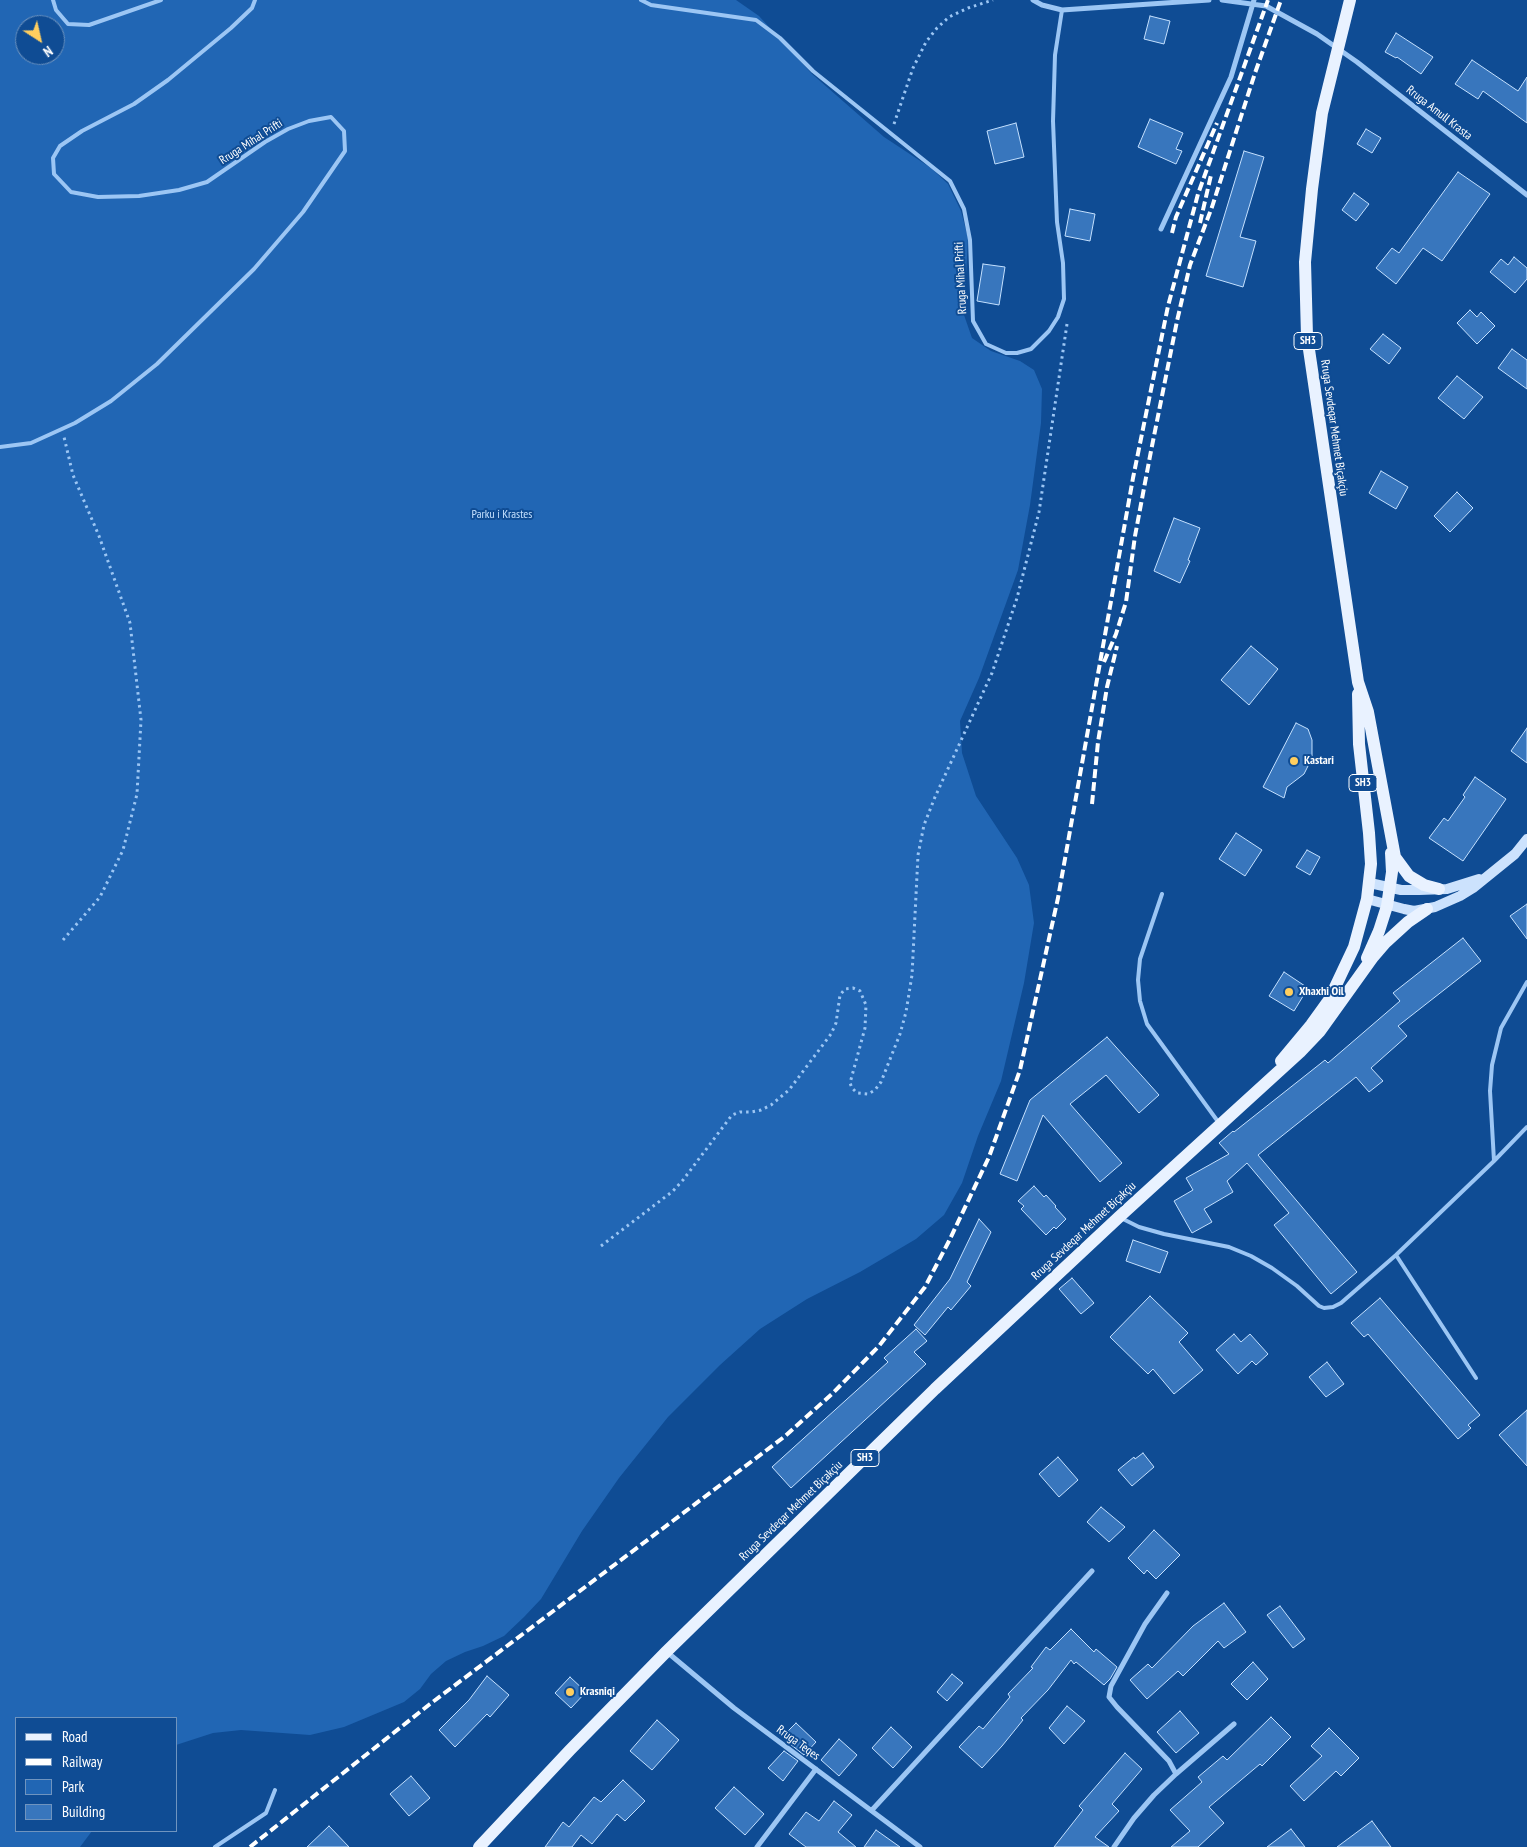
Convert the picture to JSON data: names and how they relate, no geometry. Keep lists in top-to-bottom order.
{
  "streets": {
    "main road": ["SH3", "Rruga Sevdeqar Mehmet Biçakçiu"],
    "street": ["Rruga Amull Krasta", "Rruga Teqes"],
    "lane": ["Rruga Mihal Prifti"]
  },
  "crossings": [
    ["Rruga Amull Krasta", "Rruga Sevdeqar Mehmet Biçakçiu"],
    ["SH3", "Rruga Sevdeqar Mehmet Biçakçiu"],
    ["Rruga Sevdeqar Mehmet Biçakçiu", "Rruga Teqes"]
  ],
  "parks": ["Parku i Krastes"],
  "places": ["Kastari", "Xhaxhi Oil", "Krasniqi"],
  "legend": [
    "Road",
    "Railway",
    "Park",
    "Building"
  ],
  "north": "bottom right"
}
